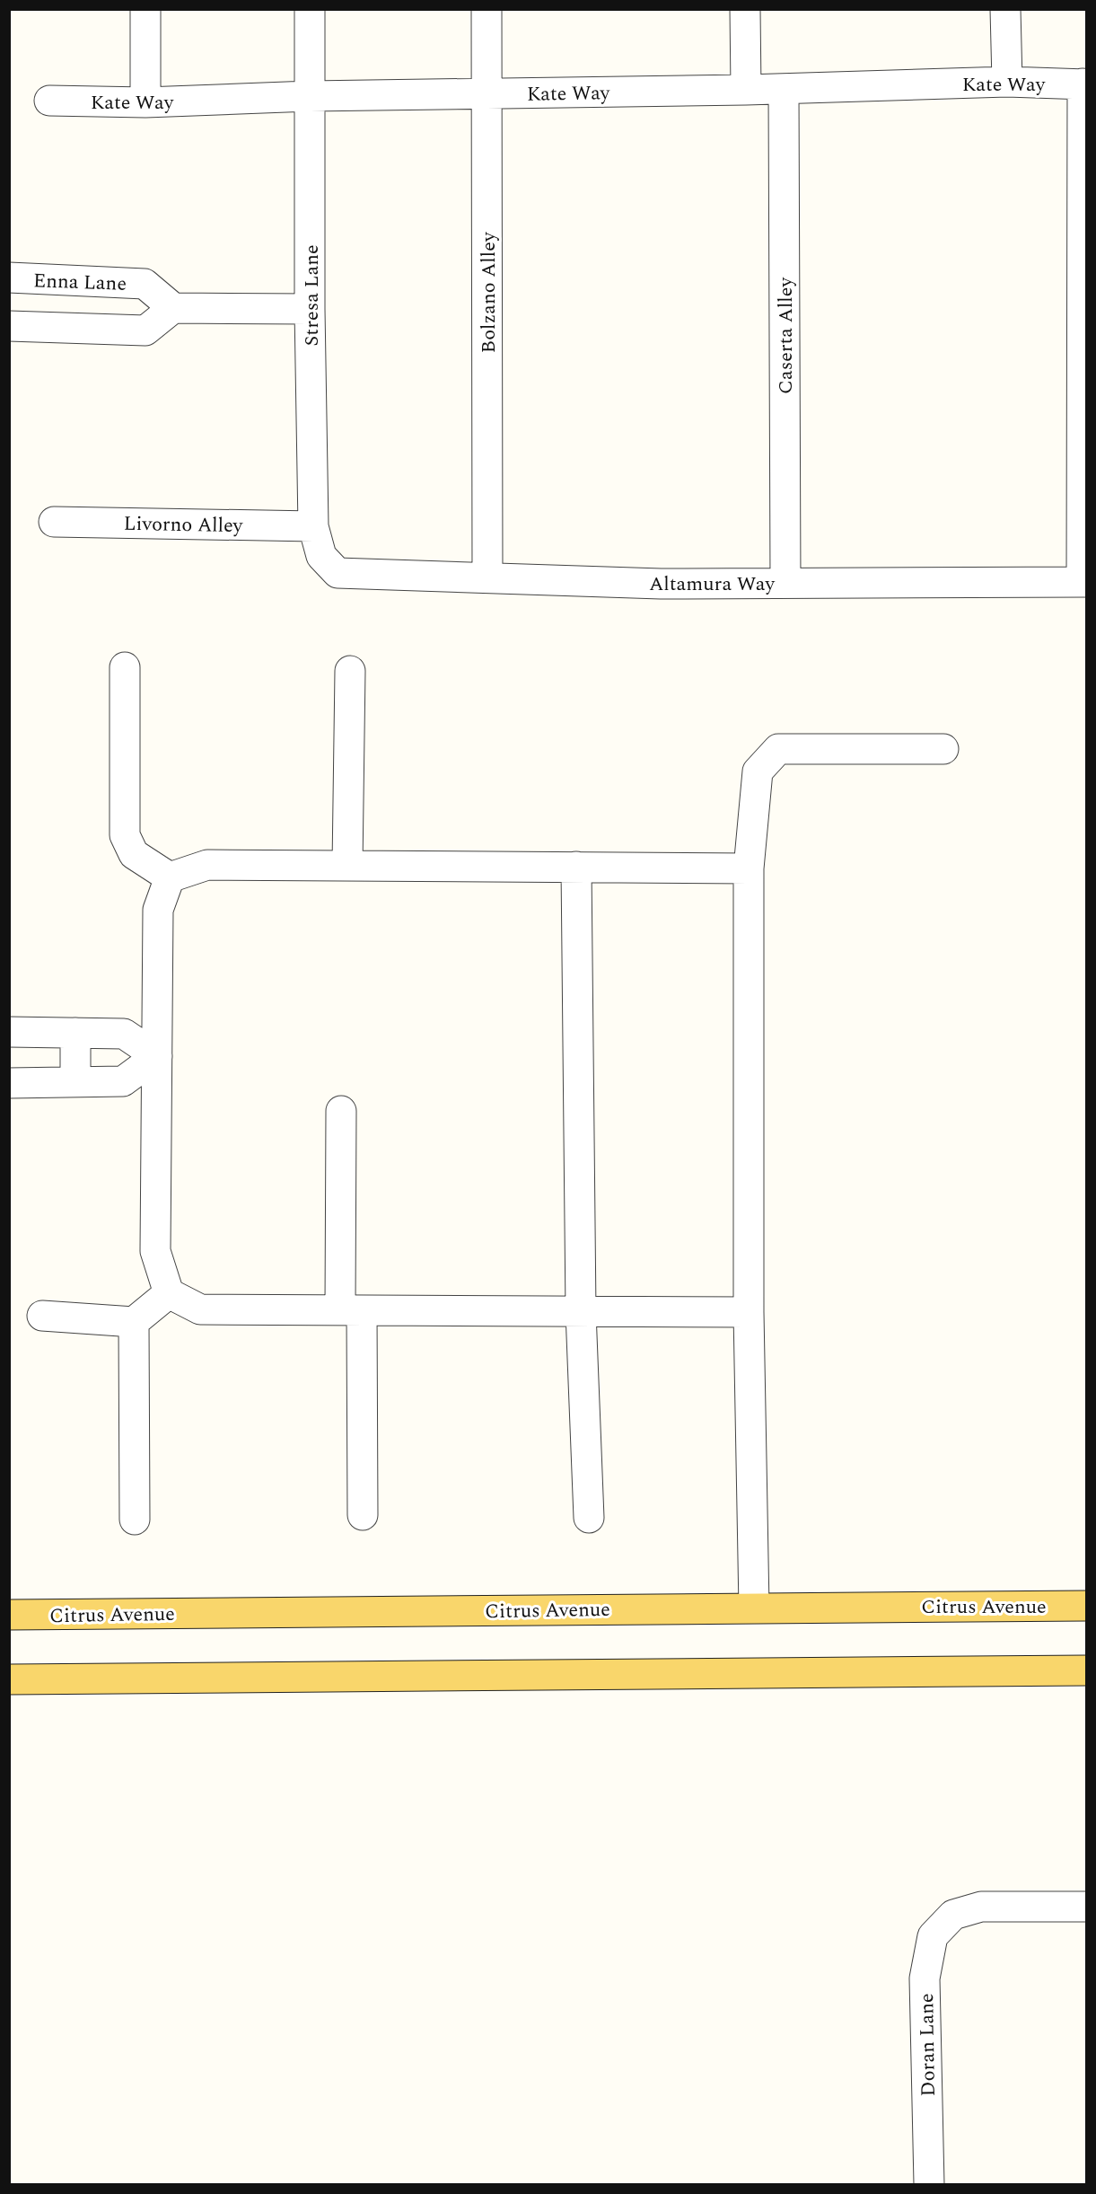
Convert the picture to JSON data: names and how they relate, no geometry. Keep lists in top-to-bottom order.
{
  "streets": {
    "main road": ["Citrus Avenue"],
    "street": [
      "Kate Way",
      "Enna Lane",
      "Bolzano Alley",
      "Stresa Lane",
      "Caserta Alley",
      "Livorno Alley",
      "Altamura Way",
      "Doran Lane"
    ]
  },
  "crossings": [
    ["Kate Way", "Bolzano Alley"],
    ["Kate Way", "Stresa Lane"],
    ["Kate Way", "Caserta Alley"],
    ["Bolzano Alley", "Altamura Way"],
    ["Stresa Lane", "Livorno Alley"],
    ["Stresa Lane", "Altamura Way"],
    ["Caserta Alley", "Altamura Way"]
  ]
}
